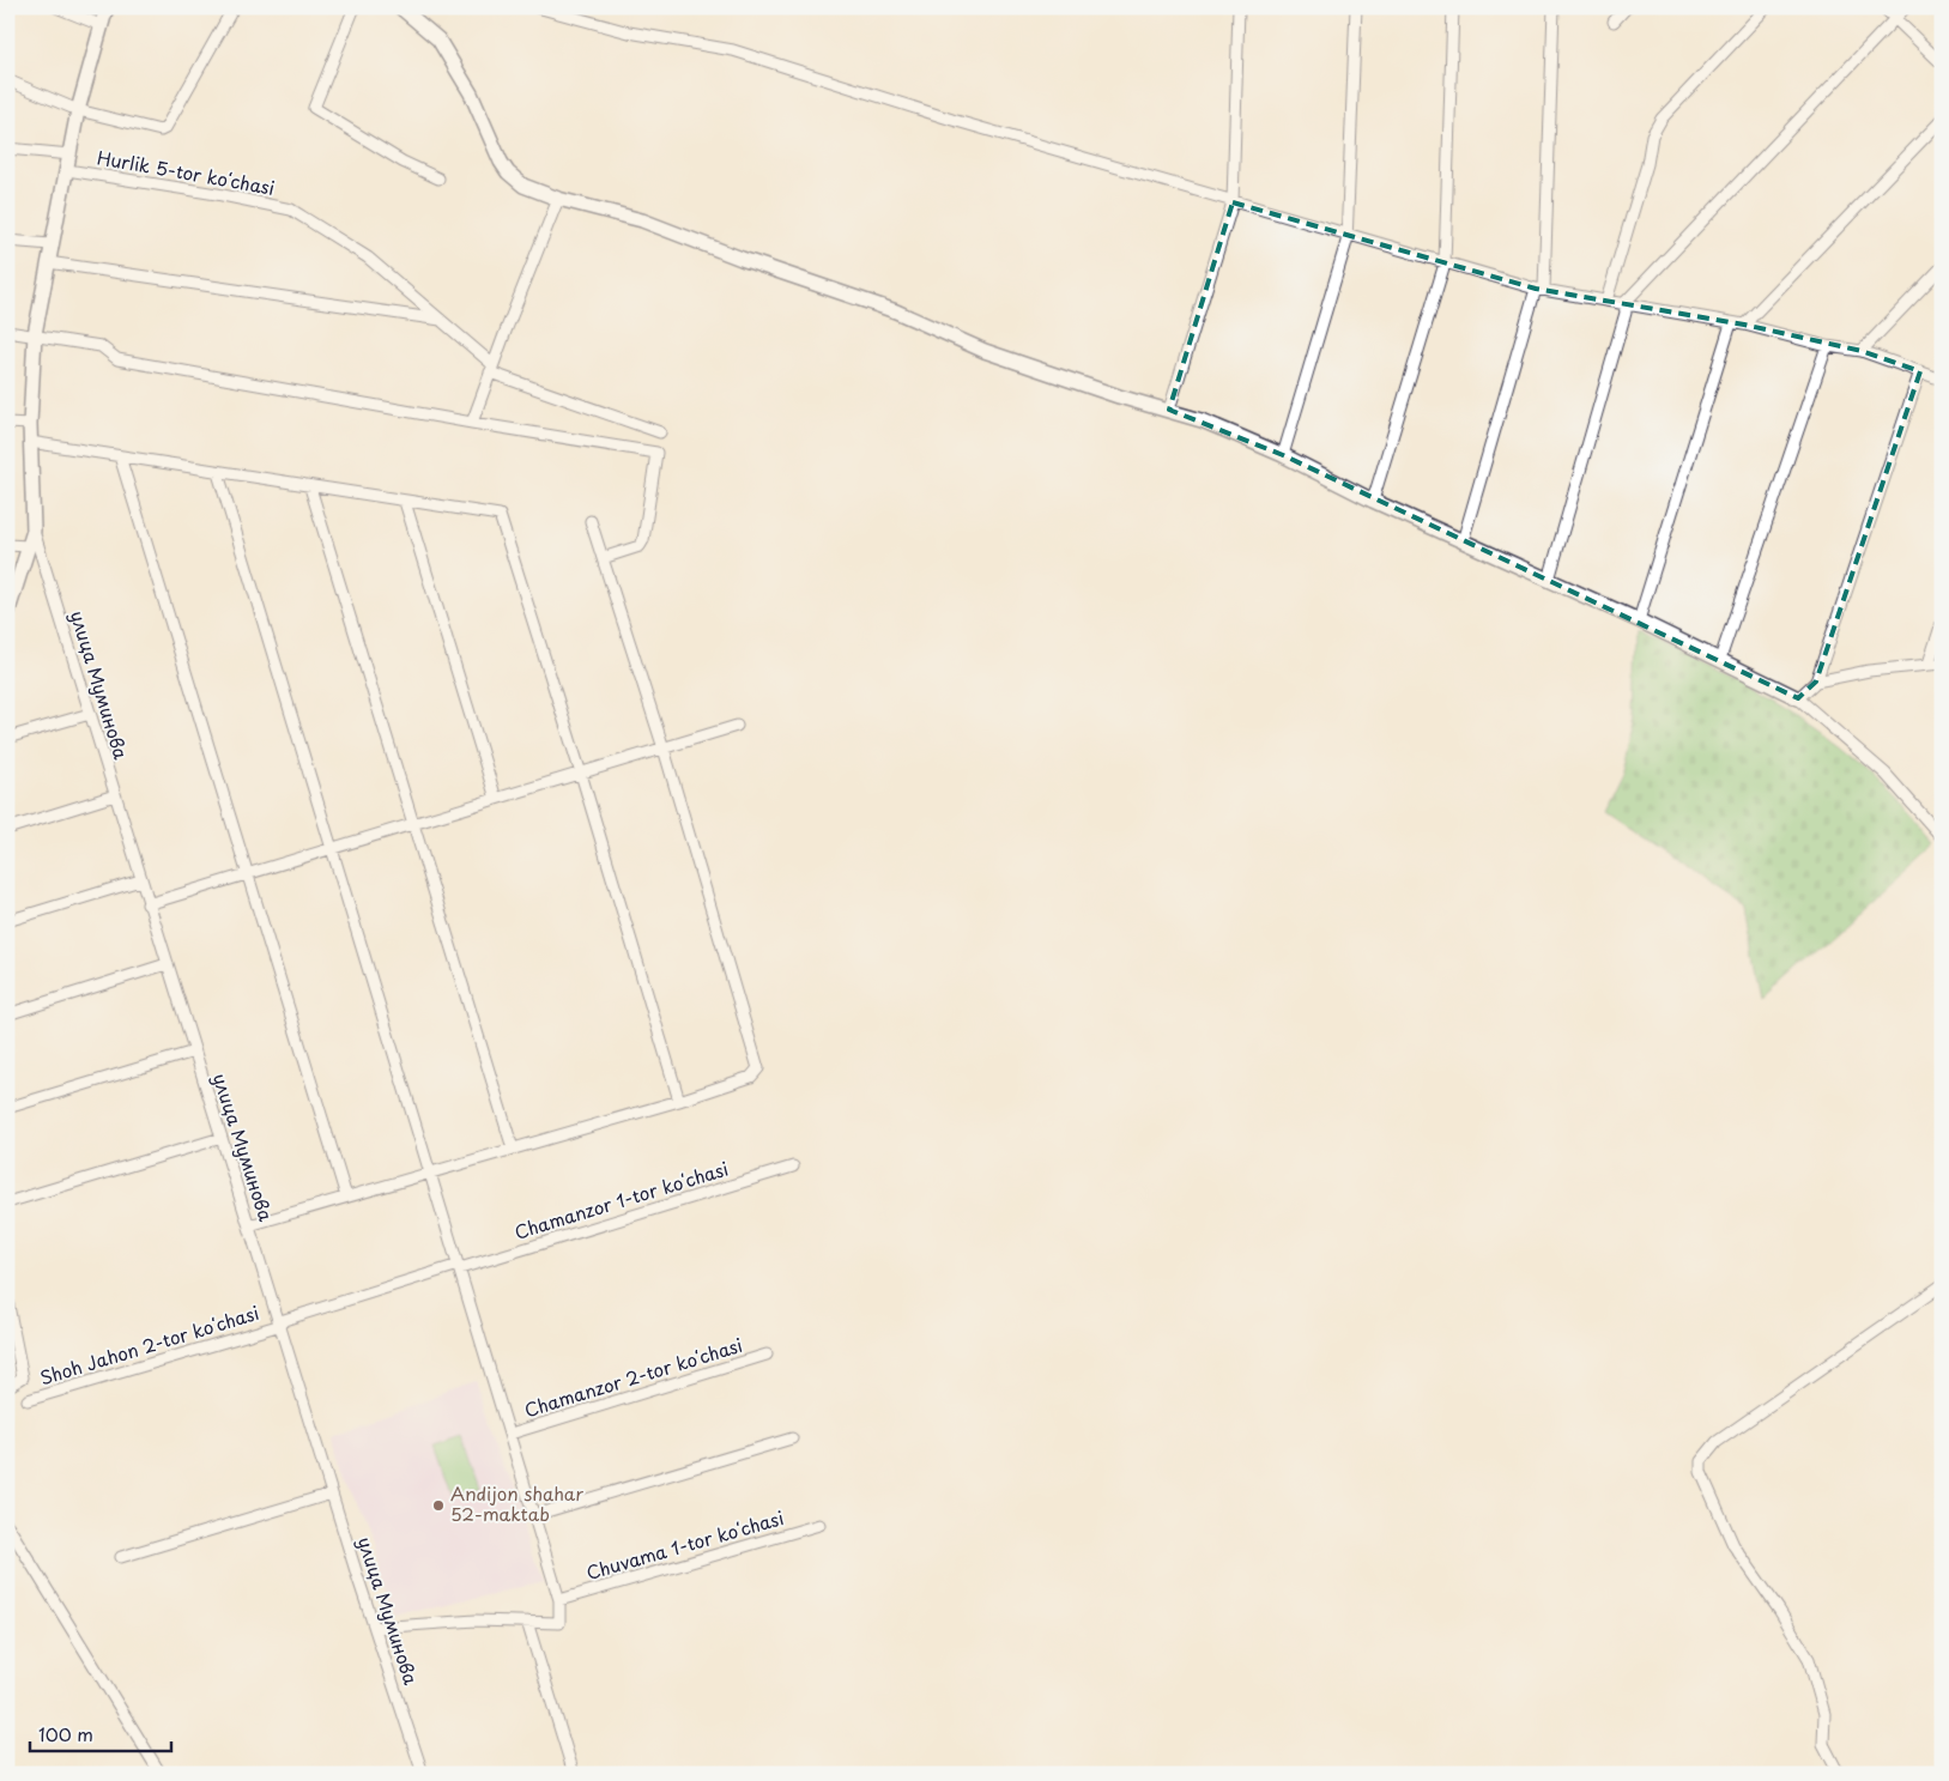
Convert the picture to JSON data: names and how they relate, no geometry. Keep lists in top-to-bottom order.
{
  "streets": {
    "street": [
      "Hurlik 5-tor koʻchasi",
      "улица Муминова",
      "Chamanzor 1-tor koʻchasi",
      "Shoh Jahon 2-tor koʻchasi",
      "Chamanzor 2-tor koʻchasi",
      "Chuvama 1-tor koʻchasi"
    ]
  },
  "crossings": [
    ["улица Муминова", "Chamanzor 1-tor koʻchasi"],
    ["улица Муминова", "Shoh Jahon 2-tor koʻchasi"],
    ["Chamanzor 1-tor koʻchasi", "Shoh Jahon 2-tor koʻchasi"]
  ],
  "places": ["Andijon shahar 52-maktab"],
  "scale_bar": "100 m"
}
